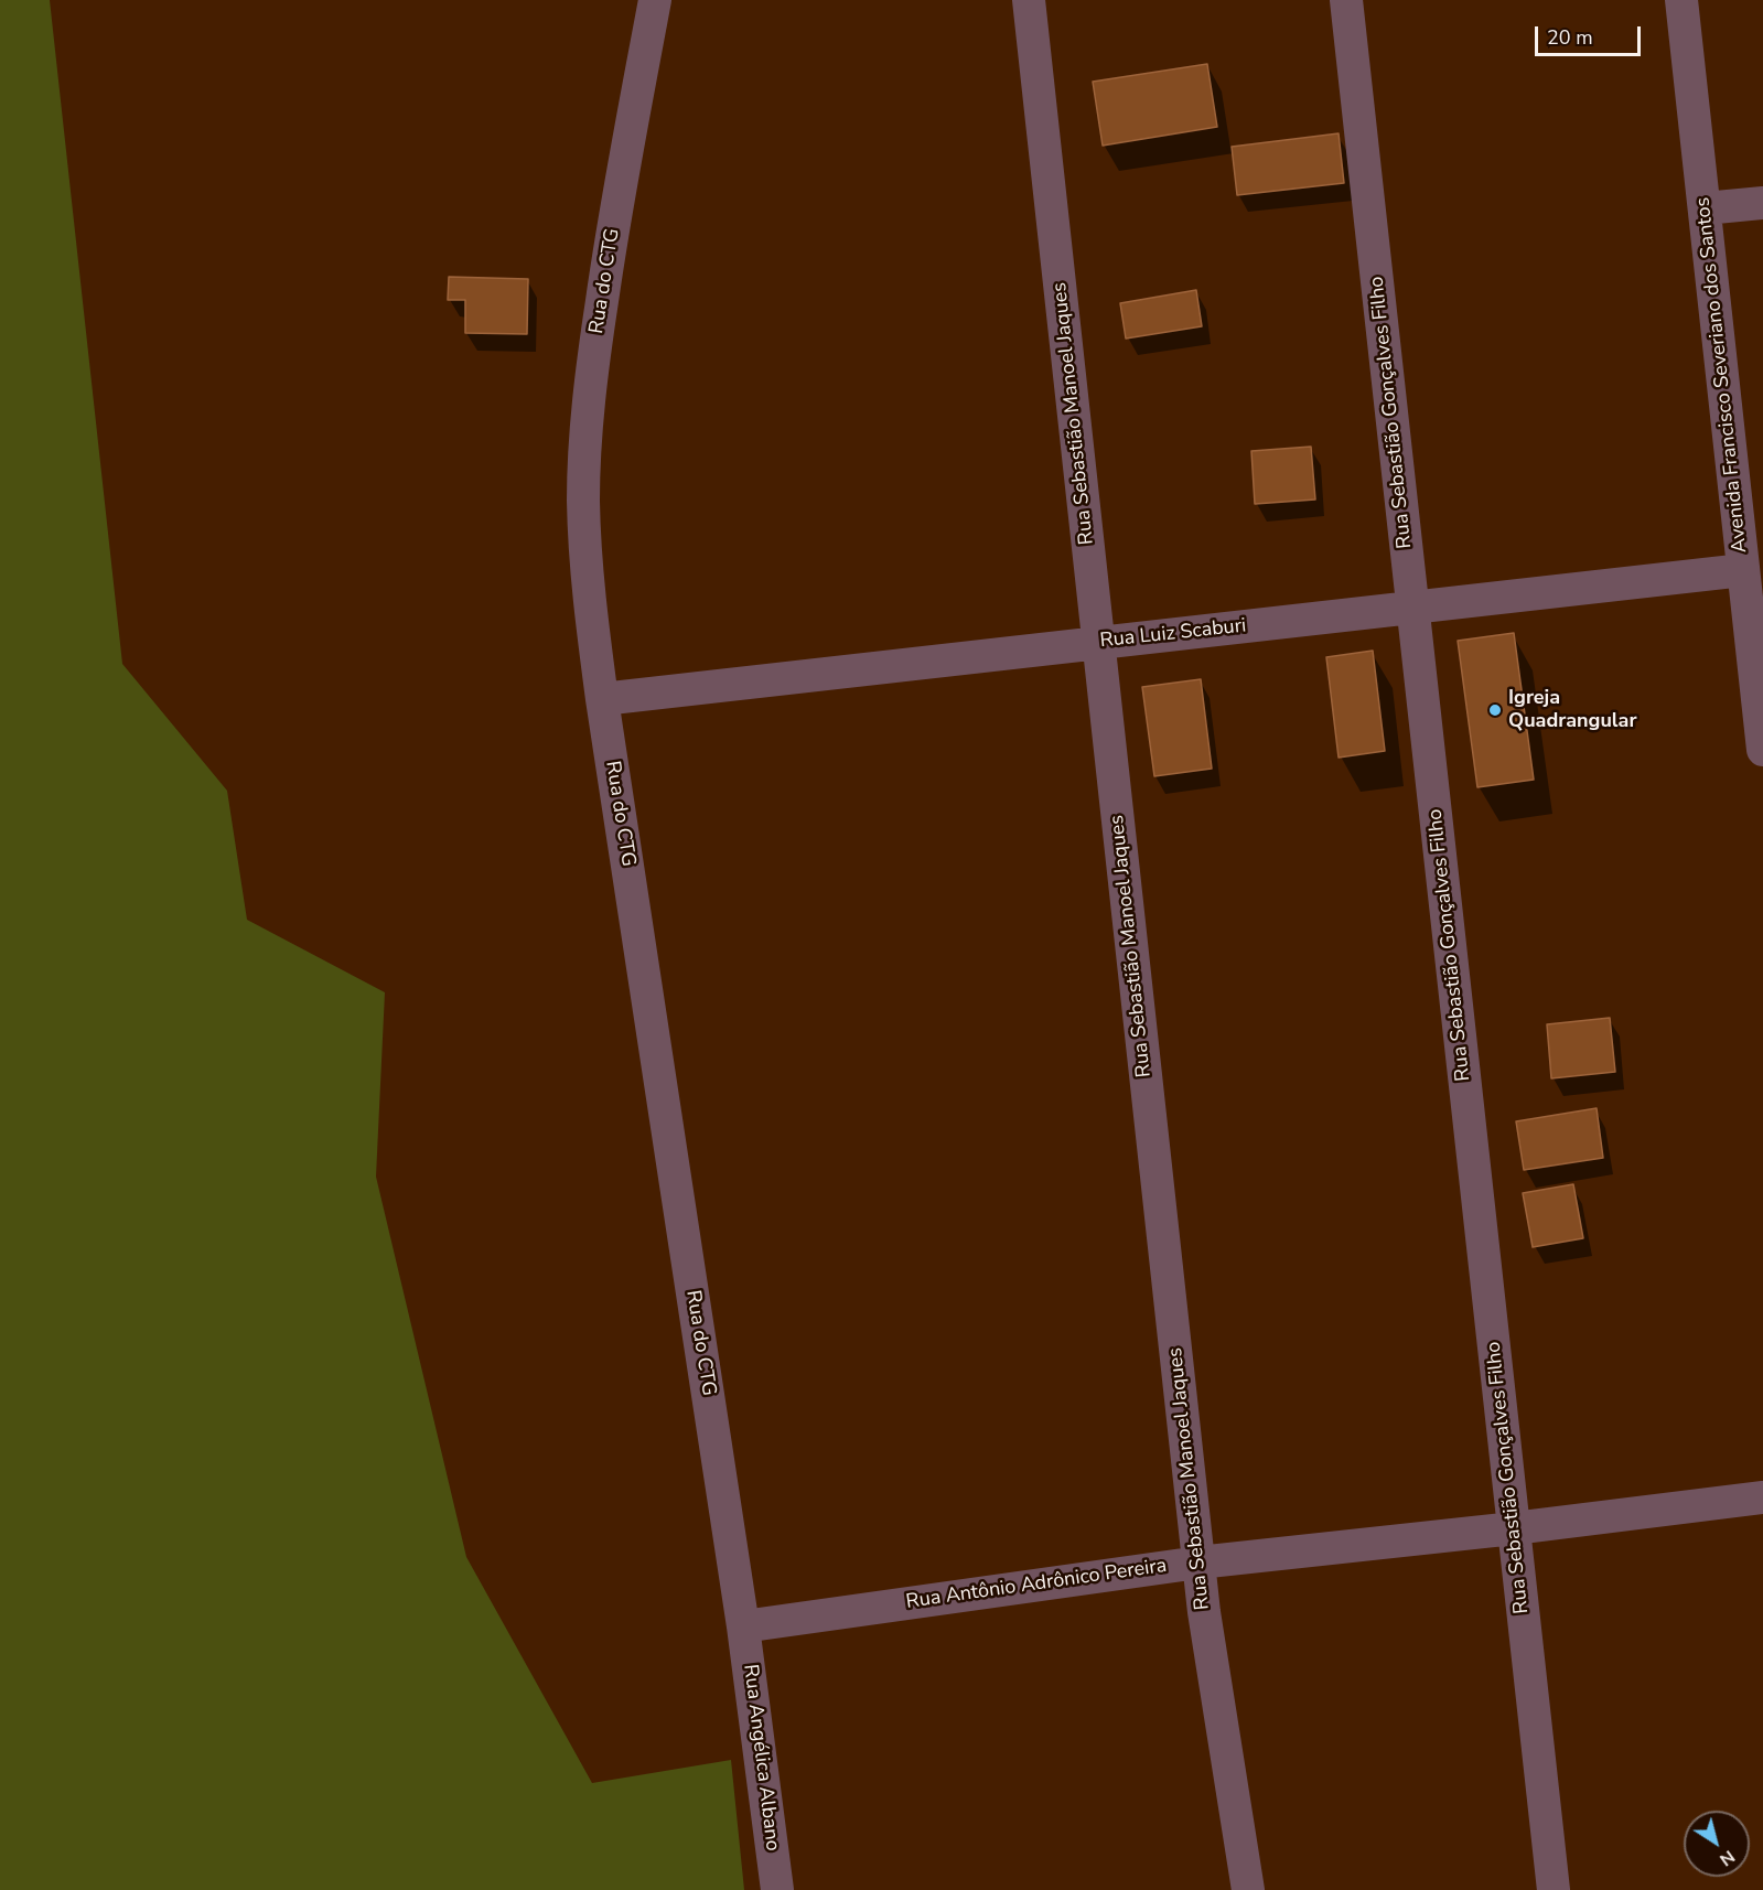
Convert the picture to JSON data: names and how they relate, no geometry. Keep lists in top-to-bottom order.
{
  "streets": {
    "street": [
      "Rua do CTG",
      "Avenida Francisco Severiano dos Santos",
      "Rua Sebastião Gonçalves Filho",
      "Rua Sebastião Manoel Jaques",
      "Rua Luiz Scaburi",
      "Rua Antônio Adrônico Pereira",
      "Rua Angélica Albano"
    ]
  },
  "crossings": [
    ["Rua do CTG", "Rua Luiz Scaburi"],
    ["Rua do CTG", "Rua Antônio Adrônico Pereira"],
    ["Rua do CTG", "Rua Angélica Albano"],
    ["Avenida Francisco Severiano dos Santos", "Rua Luiz Scaburi"],
    ["Rua Sebastião Gonçalves Filho", "Rua Luiz Scaburi"],
    ["Rua Sebastião Gonçalves Filho", "Rua Antônio Adrônico Pereira"],
    ["Rua Sebastião Manoel Jaques", "Rua Luiz Scaburi"],
    ["Rua Sebastião Manoel Jaques", "Rua Antônio Adrônico Pereira"],
    ["Rua Antônio Adrônico Pereira", "Rua Angélica Albano"]
  ],
  "places": ["Igreja Quadrangular"],
  "scale_bar": "20 m",
  "north": "bottom right"
}
